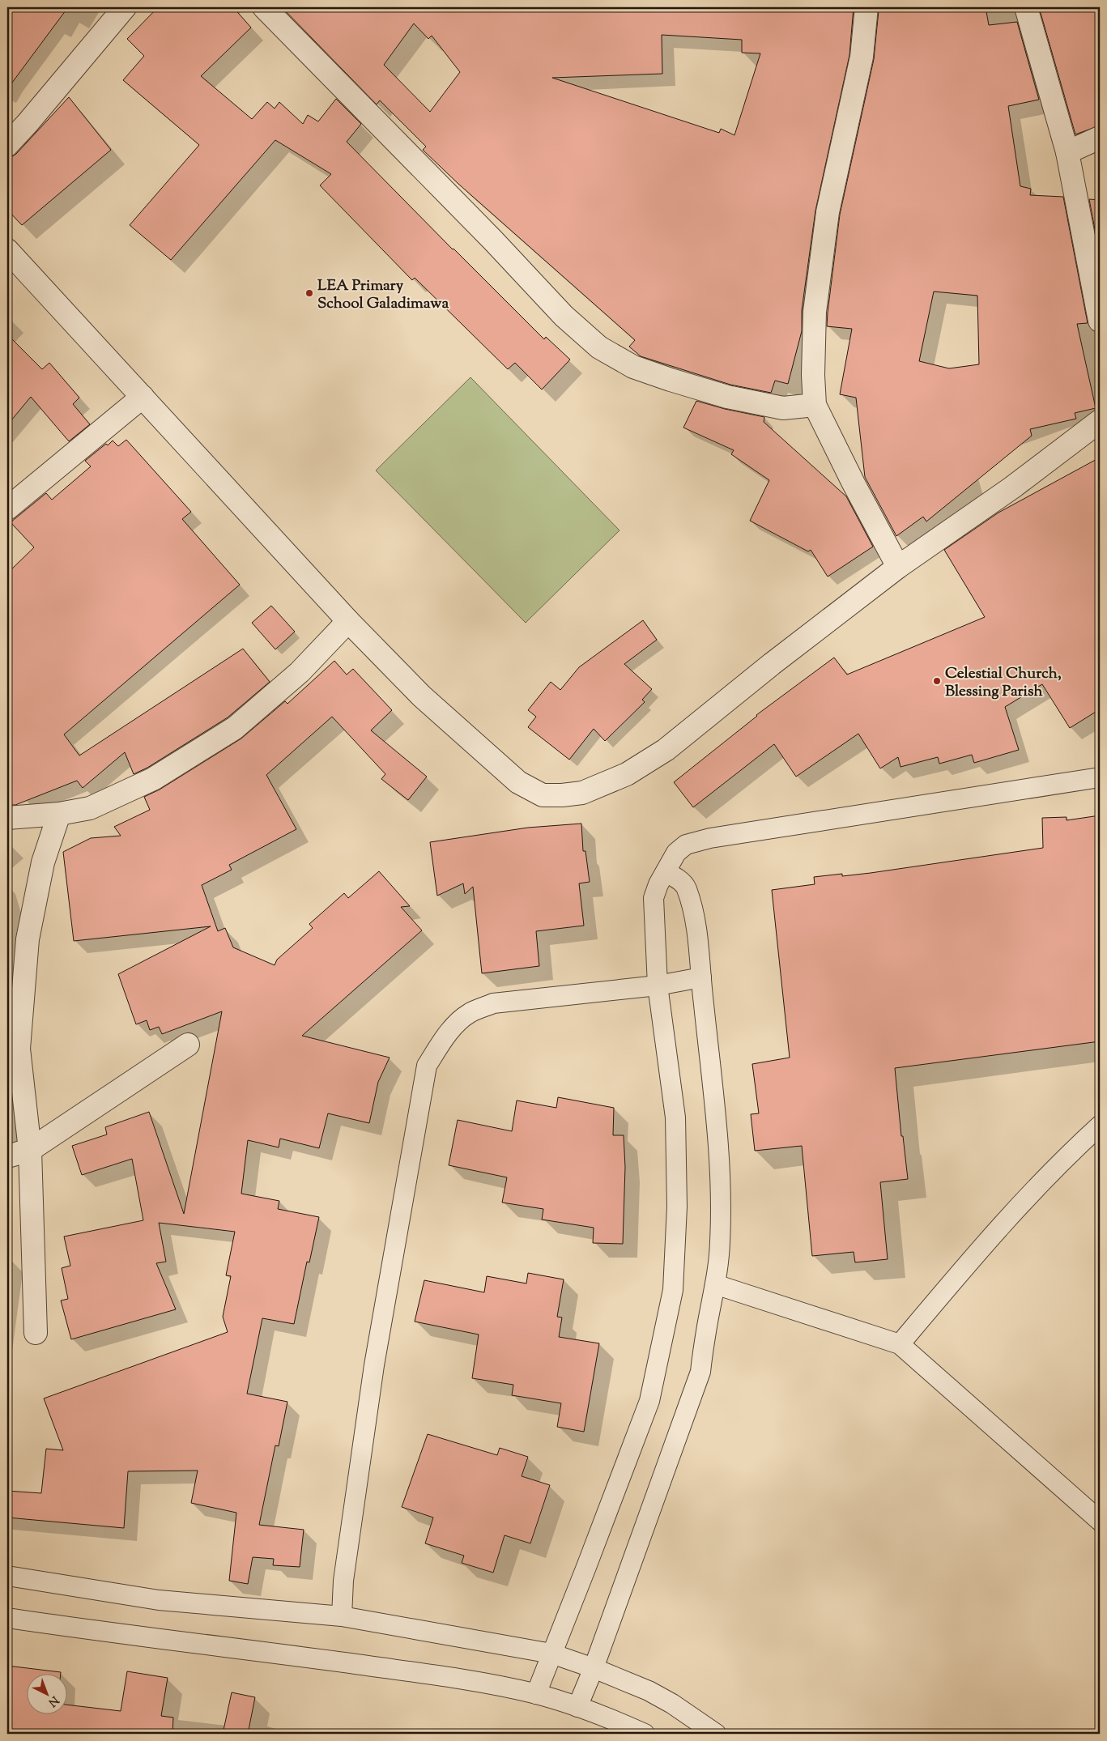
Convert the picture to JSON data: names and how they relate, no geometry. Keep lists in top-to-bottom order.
{
  "places": ["LEA Primary School Galadimawa", "Celestial Church, Blessing Parish"],
  "north": "bottom right"
}
